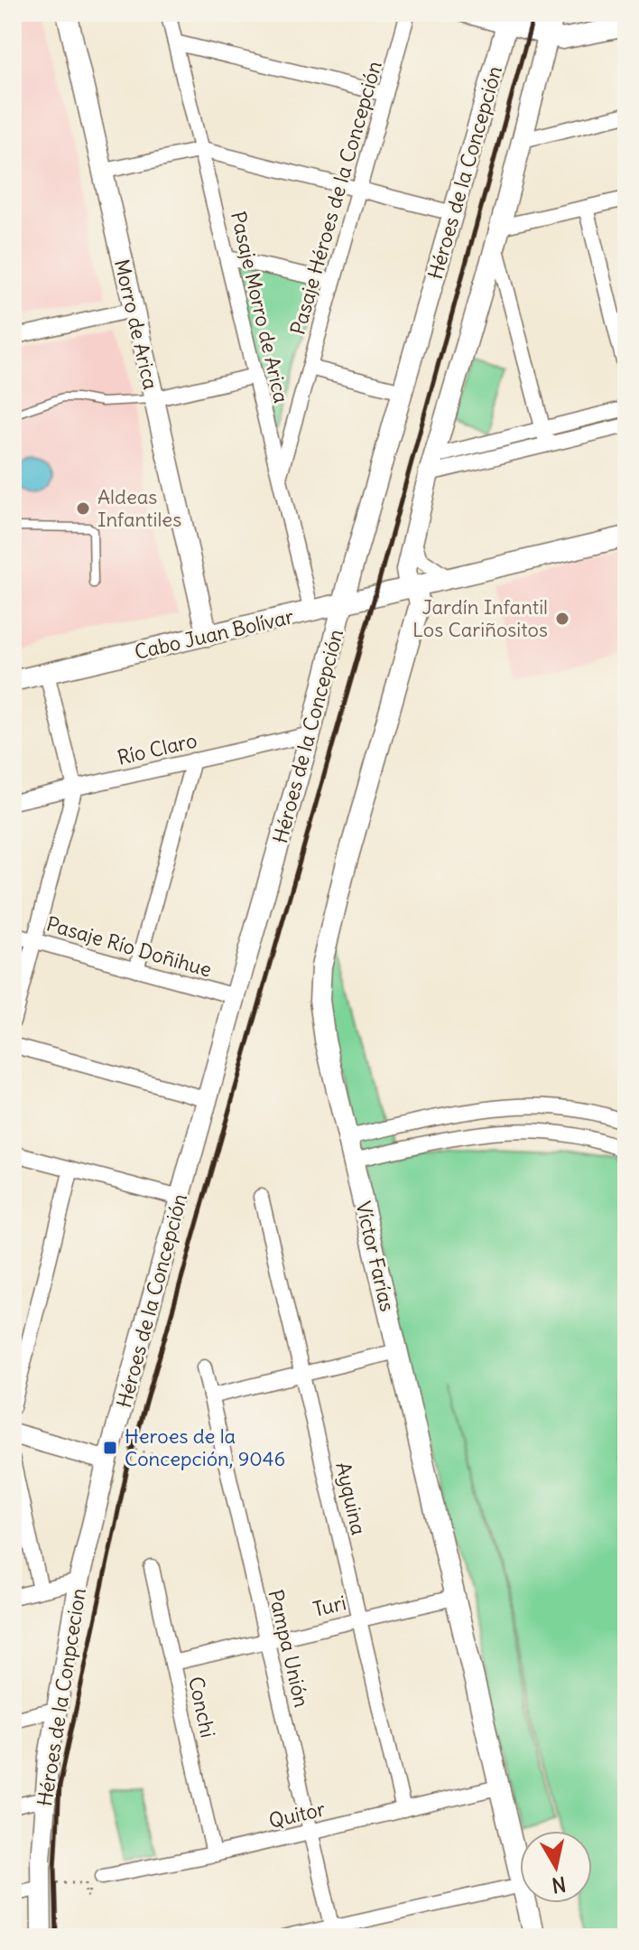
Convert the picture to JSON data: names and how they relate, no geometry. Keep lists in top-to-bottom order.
{
  "streets": {
    "street": [
      "Héroes de la Concepción",
      "Pasaje Héroes de la Concepción",
      "Pasaje Morro de Arica",
      "Morro de Arica",
      "Cabo Juan Bolívar",
      "Río Claro",
      "Pasaje Río Doñihue",
      "Víctor Farías",
      "Ayquina",
      "Turi",
      "Pampa Unión",
      "Héroes de la Conpcecion",
      "Conchi",
      "Quitor"
    ]
  },
  "crossings": [
    ["Héroes de la Concepción", "Cabo Juan Bolívar"],
    ["Héroes de la Concepción", "Río Claro"],
    ["Héroes de la Concepción", "Pasaje Río Doñihue"],
    ["Héroes de la Concepción", "Héroes de la Conpcecion"],
    ["Pasaje Héroes de la Concepción", "Pasaje Morro de Arica"],
    ["Pasaje Morro de Arica", "Cabo Juan Bolívar"],
    ["Morro de Arica", "Cabo Juan Bolívar"],
    ["Cabo Juan Bolívar", "Víctor Farías"],
    ["Víctor Farías", "Turi"],
    ["Víctor Farías", "Quitor"],
    ["Ayquina", "Turi"],
    ["Ayquina", "Quitor"],
    ["Turi", "Pampa Unión"],
    ["Turi", "Conchi"],
    ["Pampa Unión", "Quitor"],
    ["Conchi", "Quitor"]
  ],
  "places": {
    "other": ["Aldeas Infantiles", "Jardín Infantil Los Cariñositos"],
    "transit": ["Heroes de la Concepción, 9046"]
  },
  "north": "bottom"
}
